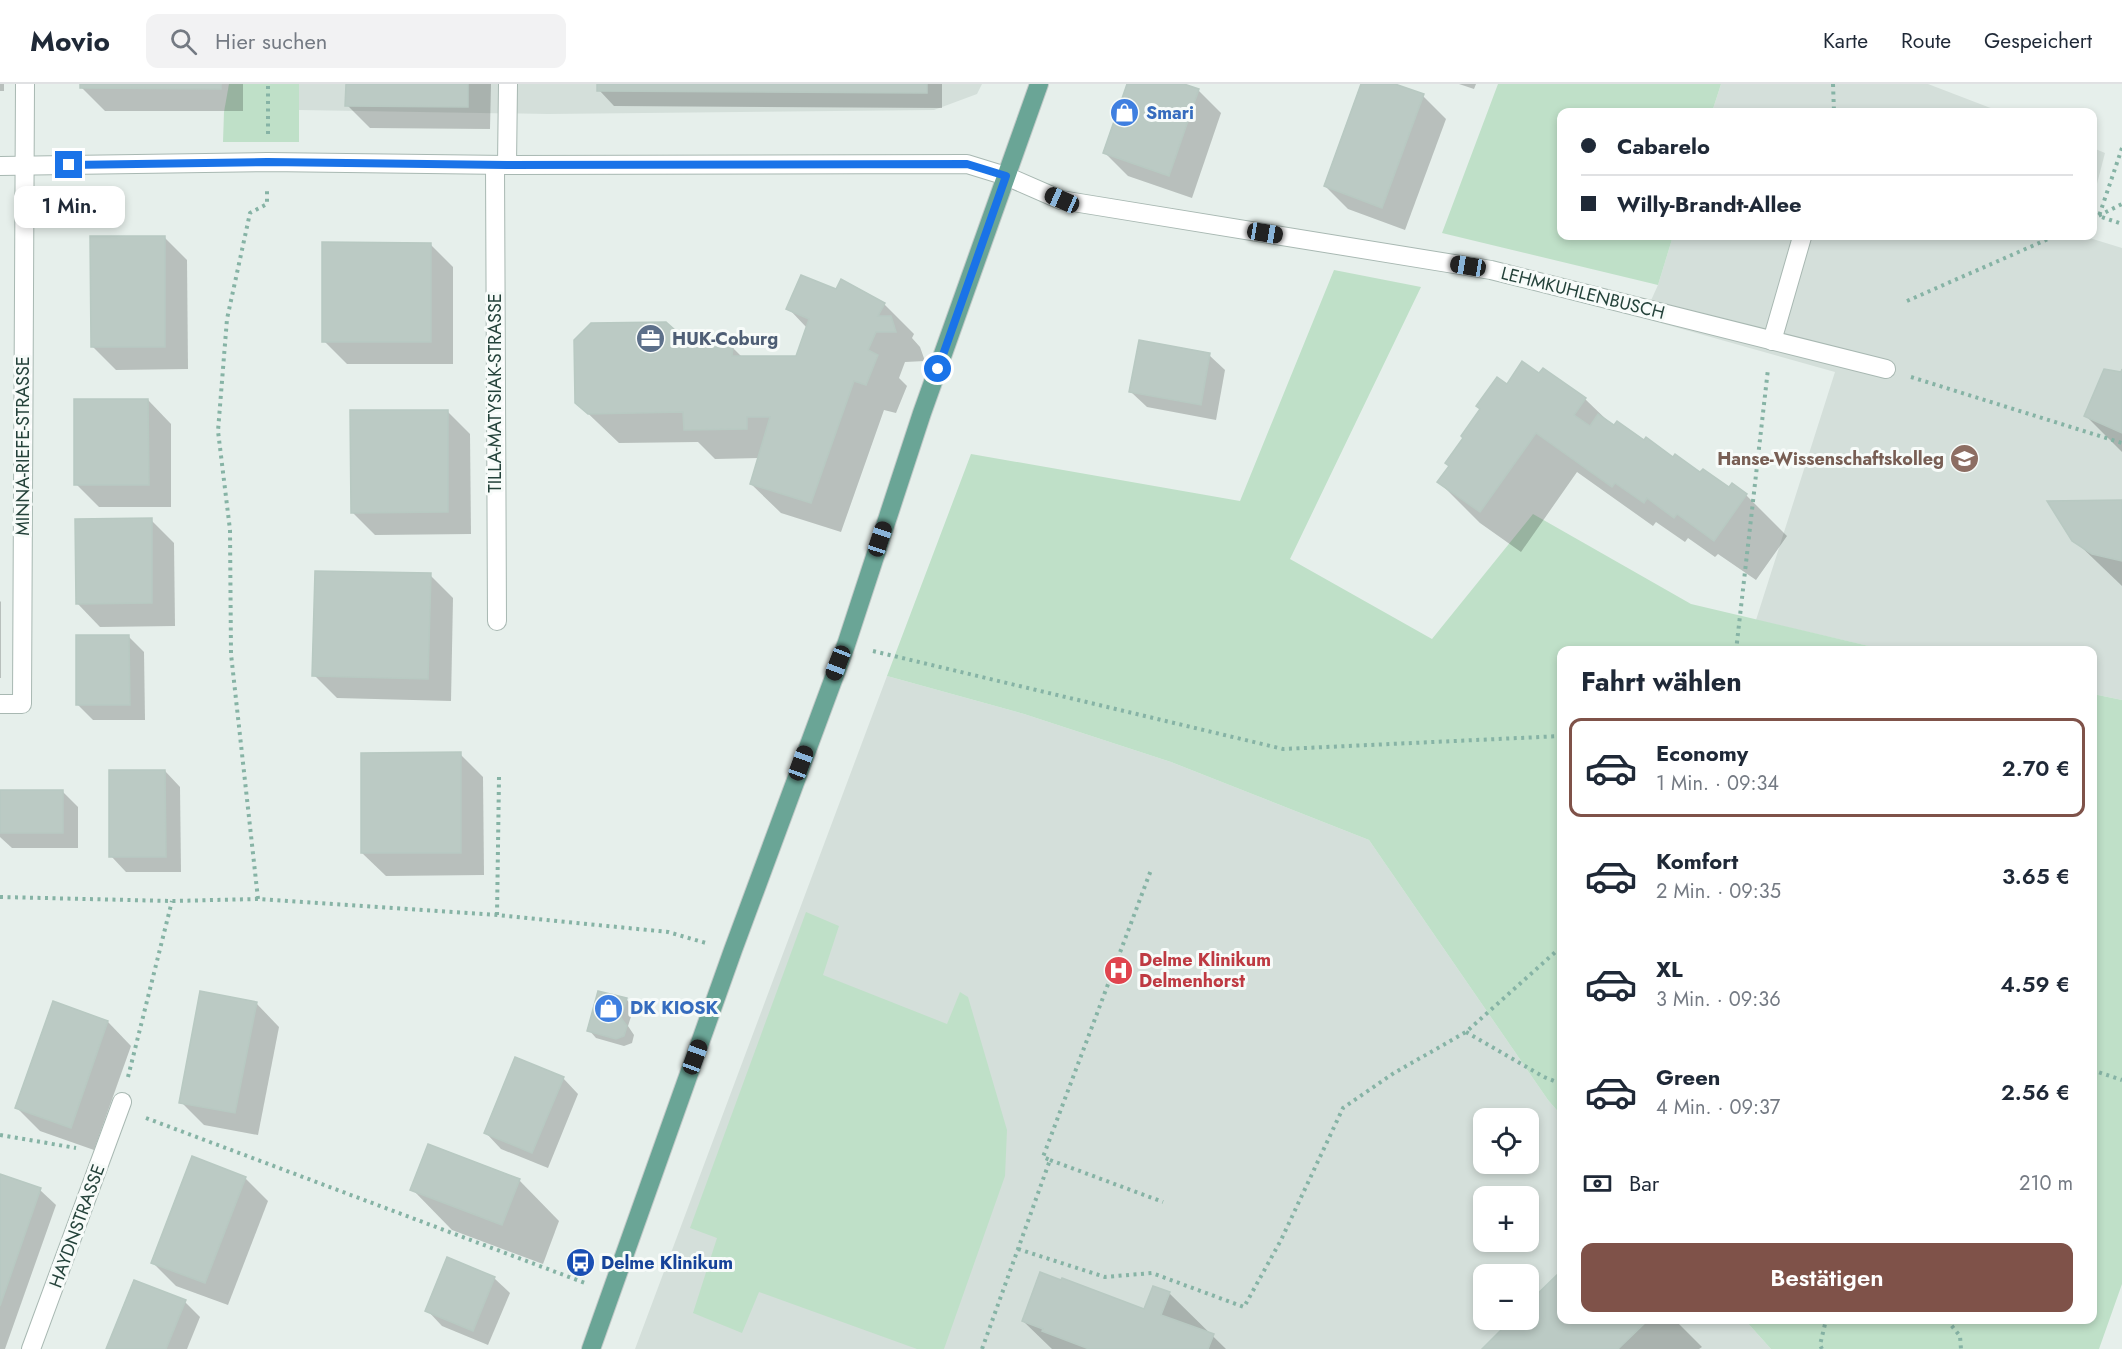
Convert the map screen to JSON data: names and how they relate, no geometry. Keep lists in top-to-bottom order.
{
  "streets": {
    "street": [
      "LEHMKUHLENBUSCH",
      "TILLA-MATYSIAK-STRASSE",
      "MINNA-RIEFE-STRASSE",
      "HAYDNSTRASSE"
    ]
  },
  "crossings": [
    ["LEHMKUHLENBUSCH", "TILLA-MATYSIAK-STRASSE"],
    ["LEHMKUHLENBUSCH", "MINNA-RIEFE-STRASSE"]
  ],
  "places": {
    "shop": ["Smari", "DK KIOSK"],
    "office": ["HUK-Coburg"],
    "school or university": ["Hanse-Wissenschaftskolleg"],
    "hospital": ["Delme Klinikum Delmenhorst"],
    "bus stop": ["Delme Klinikum"]
  },
  "page": {
    "header": "Movio",
    "search": "Hier suchen",
    "nav": ["Karte", "Route", "Gespeichert"],
    "banner": ["Cabarelo", "Willy-Brandt-Allee"],
    "bubble": "1 Min.",
    "heading": "Fahrt wählen",
    "list": [
      {
        "name": "Economy",
        "note": "1 Min. · 09:34",
        "value": "2.70 €"
      },
      {
        "name": "Komfort",
        "note": "2 Min. · 09:35",
        "value": "3.65 €"
      },
      {
        "name": "XL",
        "note": "3 Min. · 09:36",
        "value": "4.59 €"
      },
      {
        "name": "Green",
        "note": "4 Min. · 09:37",
        "value": "2.56 €"
      }
    ],
    "map_buttons": ["+", "−"],
    "pay": ["Bar", "210 m"],
    "buttons": "Bestätigen"
  }
}
